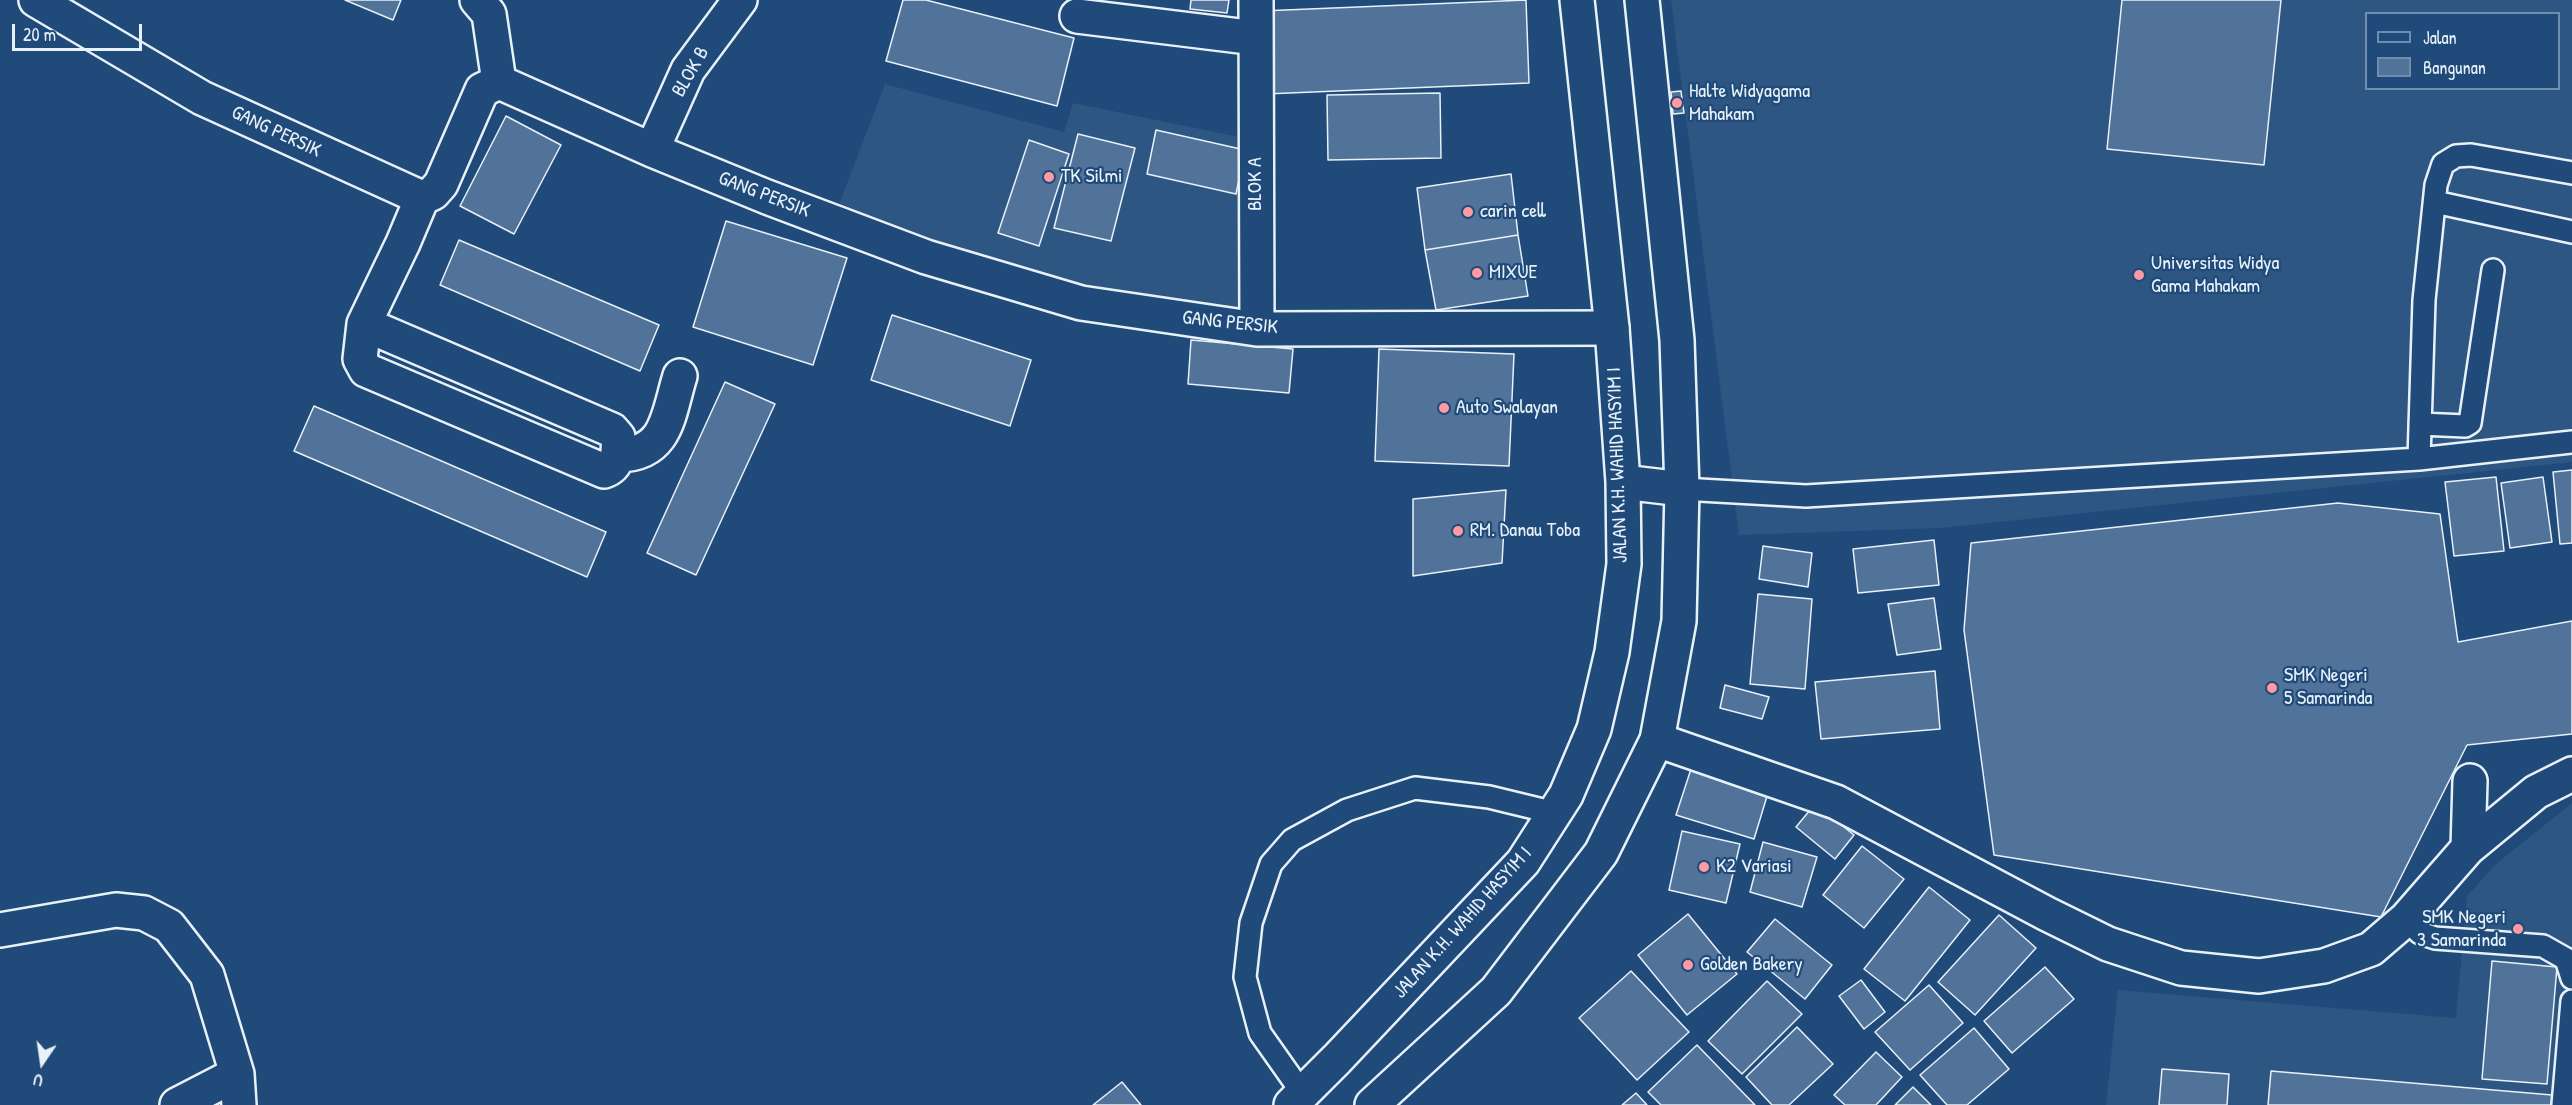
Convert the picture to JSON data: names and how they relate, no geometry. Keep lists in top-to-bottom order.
{
  "streets": {
    "street": [
      "BLOK B",
      "GANG PERSIK",
      "BLOK A",
      "JALAN K.H. WAHID HASYIM I"
    ]
  },
  "crossings": [
    ["BLOK B", "GANG PERSIK"],
    ["GANG PERSIK", "BLOK A"],
    ["GANG PERSIK", "JALAN K.H. WAHID HASYIM I"]
  ],
  "places": [
    "Halte Widyagama Mahakam",
    "TK Silmi",
    "carin cell",
    "MIXUE",
    "Universitas Widya Gama Mahakam",
    "Auto Swalayan",
    "RM. Danau Toba",
    "SMK Negeri 5 Samarinda",
    "K2 Variasi",
    "SMK Negeri 3 Samarinda",
    "Golden Bakery"
  ],
  "legend": ["Jalan", "Bangunan"],
  "scale_bar": "20 m",
  "north": "bottom"
}
